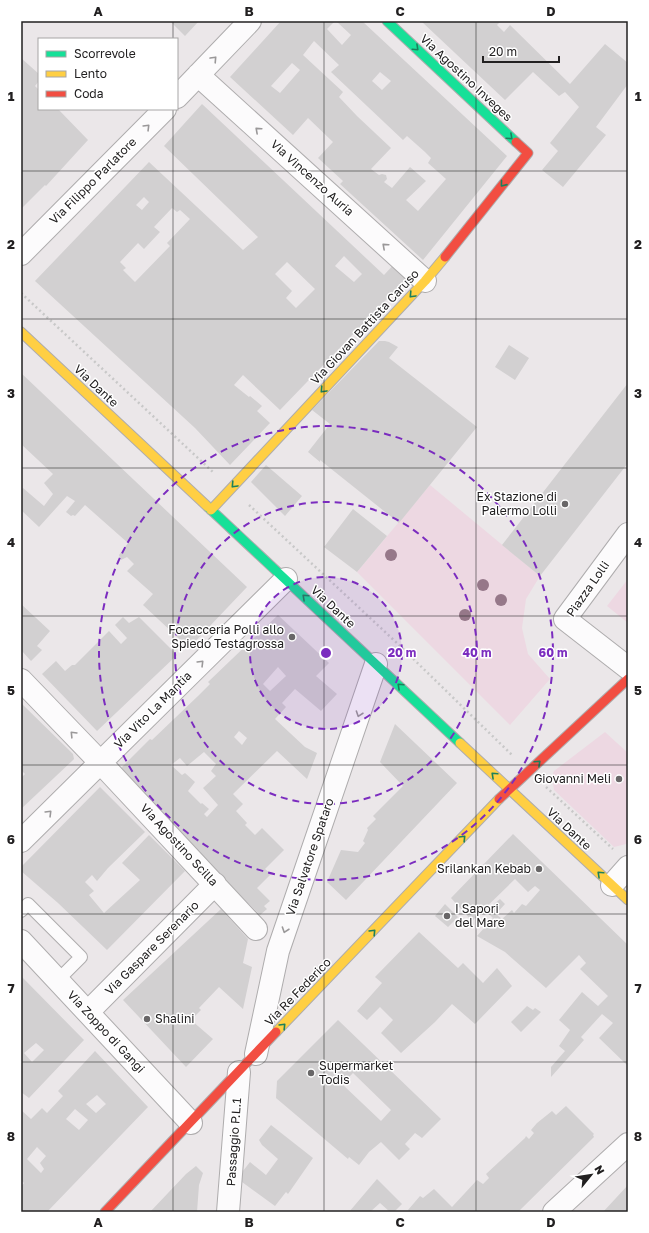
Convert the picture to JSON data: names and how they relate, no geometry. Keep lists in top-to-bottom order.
{
  "streets": {
    "street": [
      "Via Agostino Inveges",
      "Via Vincenzo Auria",
      "Via Filippo Parlatore",
      "Via Giovan Battista Caruso",
      "Via Dante",
      "Piazza Lolli",
      "Via Vito La Mantia",
      "Via Agostino Scilla",
      "Via Salvatore Spataro",
      "Via Gaspare Serenario",
      "Via Re Federico",
      "Via Zoppo di Gangi",
      "Passaggio P.L.1"
    ]
  },
  "crossings": [
    ["Via Agostino Inveges", "Via Giovan Battista Caruso"],
    ["Via Vincenzo Auria", "Via Giovan Battista Caruso"],
    ["Via Giovan Battista Caruso", "Via Dante"],
    ["Via Dante", "Via Vito La Mantia"],
    ["Via Dante", "Via Salvatore Spataro"],
    ["Via Dante", "Via Re Federico"],
    ["Via Vito La Mantia", "Via Agostino Scilla"],
    ["Via Agostino Scilla", "Via Gaspare Serenario"],
    ["Via Salvatore Spataro", "Via Re Federico"],
    ["Via Gaspare Serenario", "Via Zoppo di Gangi"],
    ["Via Re Federico", "Via Zoppo di Gangi"],
    ["Via Re Federico", "Passaggio P.L.1"]
  ],
  "one_way": [
    "Via Agostino Inveges",
    "Via Vincenzo Auria",
    "Via Filippo Parlatore",
    "Via Giovan Battista Caruso",
    "Via Dante",
    "Via Vito La Mantia",
    "Via Salvatore Spataro",
    "Via Re Federico"
  ],
  "places": [
    "Ex Stazione di Palermo Lolli",
    "Focacceria Polli allo Spiedo Testagrossa",
    "Giovanni Meli",
    "Srilankan Kebab",
    "I Sapori del Mare",
    "Shalini",
    "Supermarket Todis"
  ],
  "legend": ["Scorrevole", "Lento", "Coda"],
  "scale_bar": "20 m",
  "north": "top right",
  "grid": {
    "columns": [
      "A",
      "B",
      "C",
      "D"
    ],
    "rows": [
      "1",
      "2",
      "3",
      "4",
      "5",
      "6",
      "7",
      "8"
    ]
  },
  "rings": ["20 m", "40 m", "60 m"]
}
